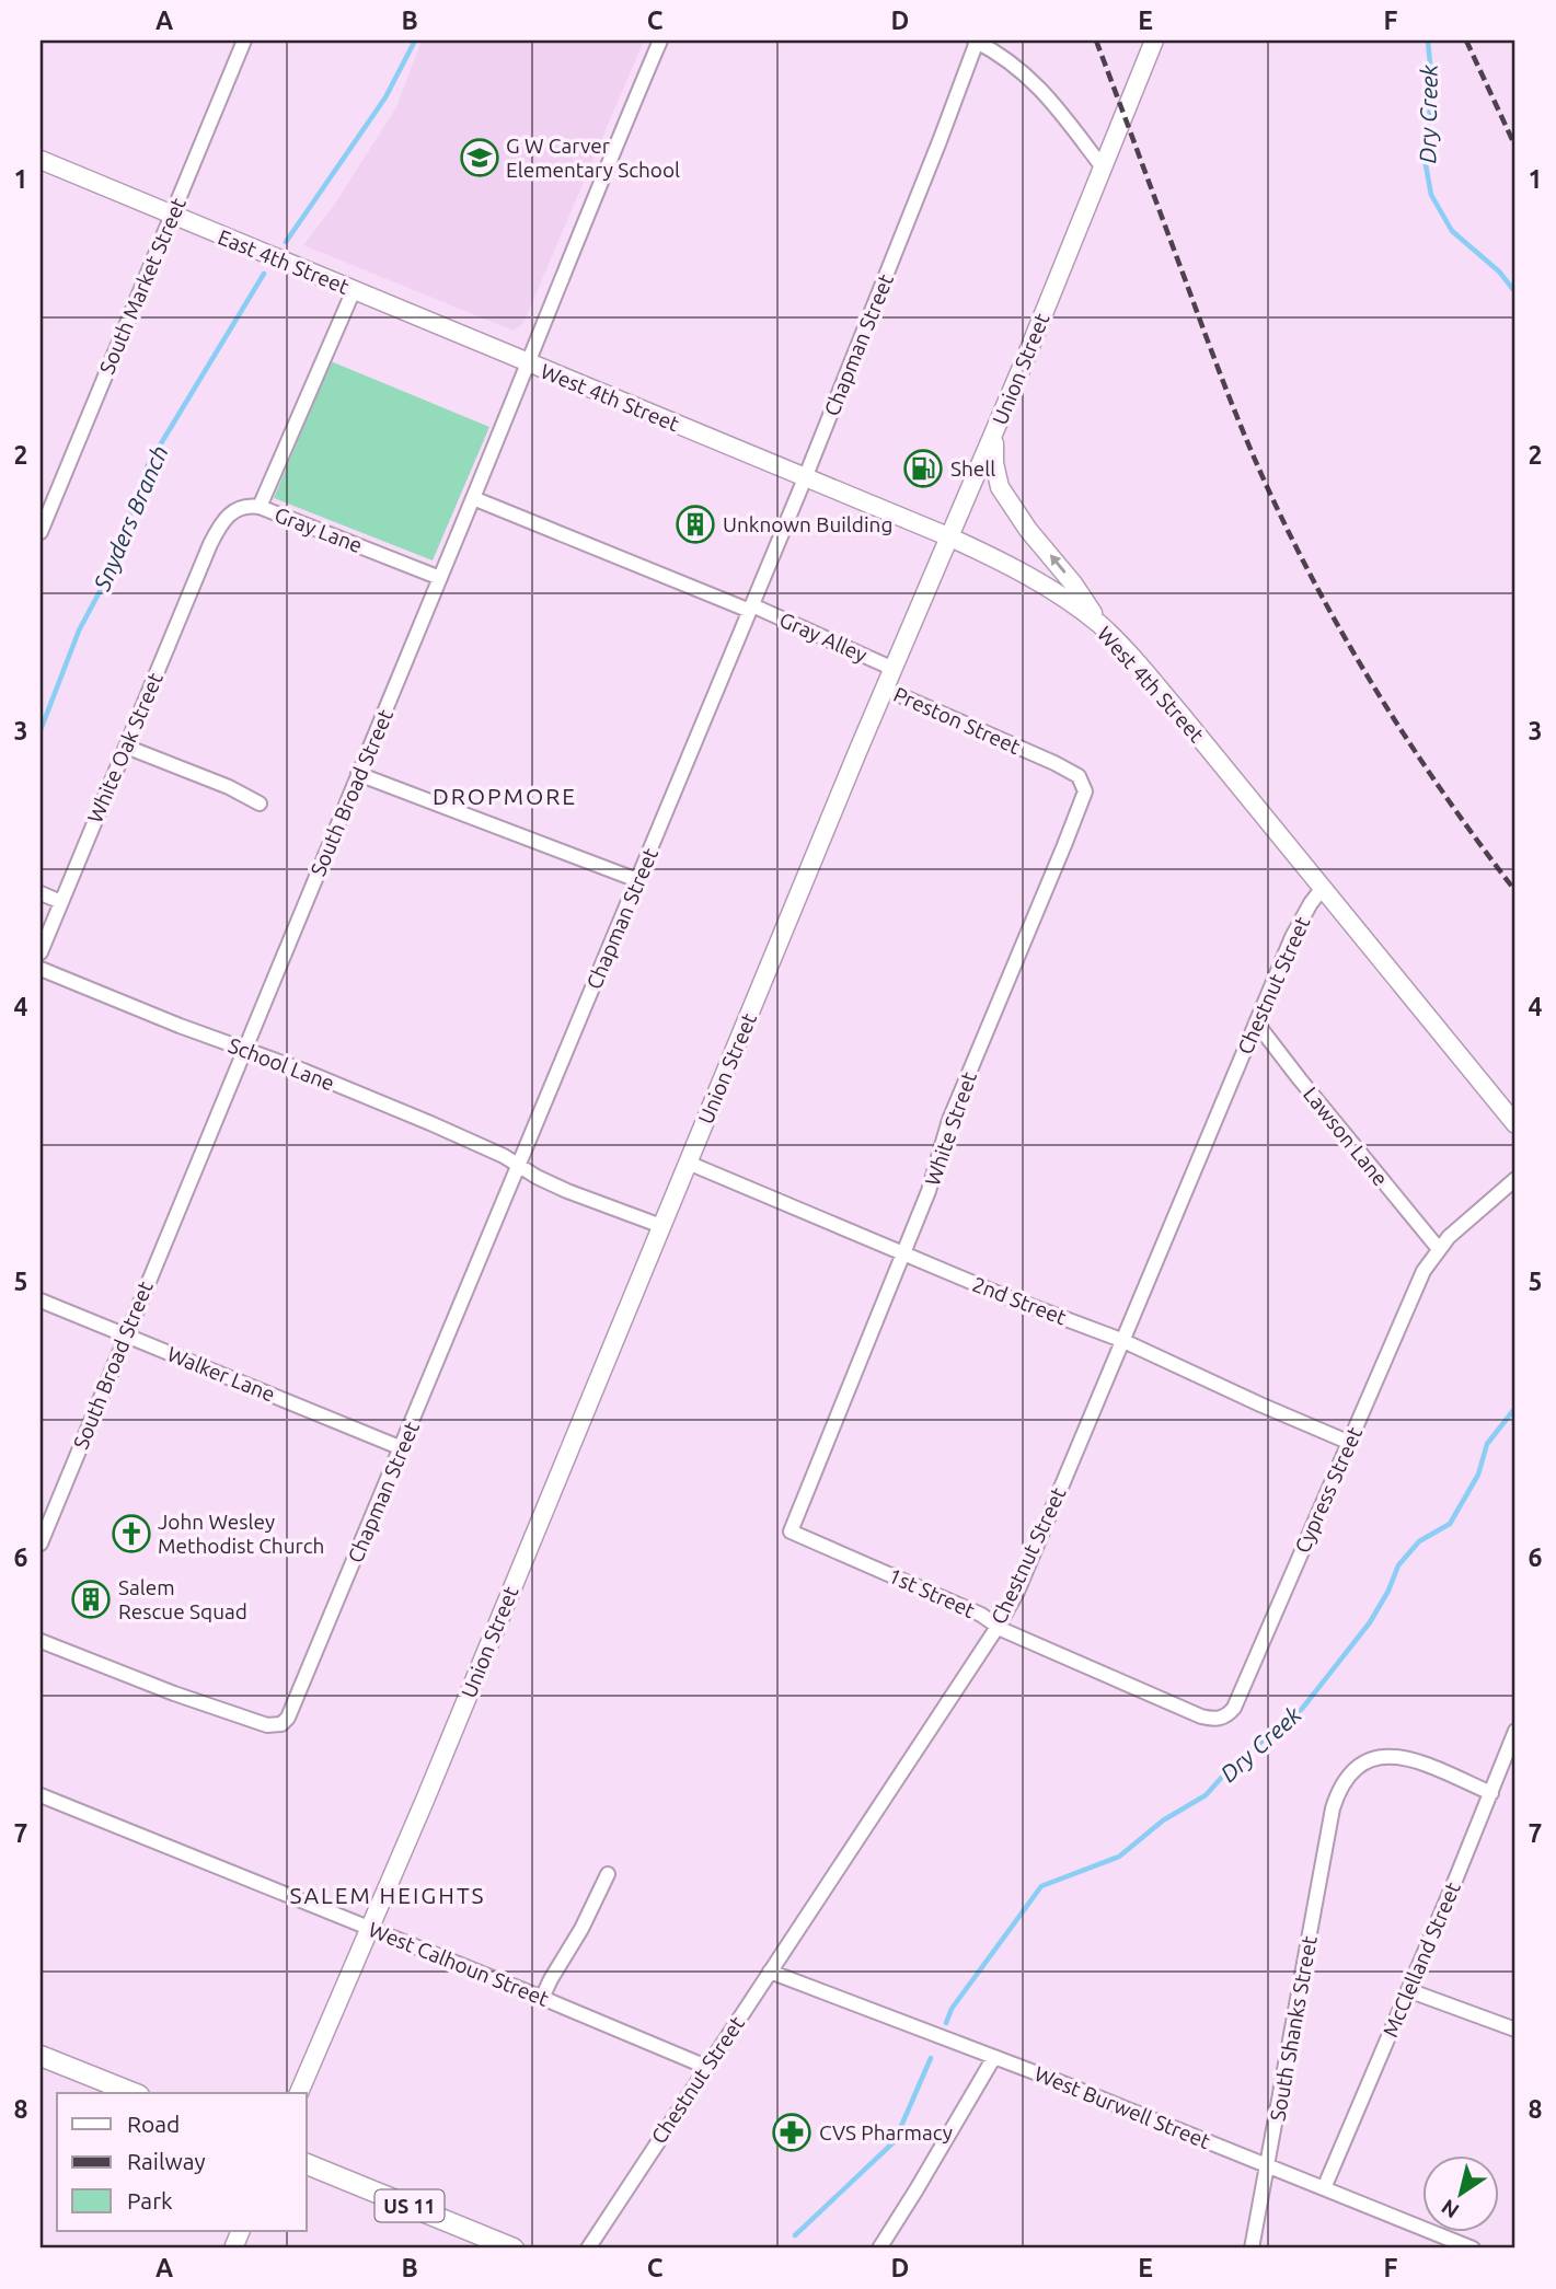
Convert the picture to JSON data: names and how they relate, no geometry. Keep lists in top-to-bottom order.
{
  "streets": {
    "main road": ["US 11"],
    "street": [
      "East 4th Street",
      "South Market Street",
      "Chapman Street",
      "Union Street",
      "West 4th Street",
      "Gray Lane",
      "Gray Alley",
      "Preston Street",
      "White Oak Street",
      "South Broad Street",
      "Chestnut Street",
      "School Lane",
      "White Street",
      "Lawson Lane",
      "2nd Street",
      "Walker Lane",
      "Cypress Street",
      "1st Street",
      "McClelland Street",
      "West Calhoun Street",
      "South Shanks Street",
      "West Burwell Street"
    ]
  },
  "crossings": [
    ["East 4th Street", "South Market Street"],
    ["East 4th Street", "West 4th Street"],
    ["East 4th Street", "South Broad Street"],
    ["Chapman Street", "West 4th Street"],
    ["Chapman Street", "Gray Alley"],
    ["Chapman Street", "School Lane"],
    ["Chapman Street", "Walker Lane"],
    ["Union Street", "West 4th Street"],
    ["Union Street", "Gray Alley"],
    ["Union Street", "Preston Street"],
    ["Union Street", "School Lane"],
    ["Union Street", "2nd Street"],
    ["Union Street", "West Calhoun Street"],
    ["West 4th Street", "South Broad Street"],
    ["West 4th Street", "Chestnut Street"],
    ["Gray Lane", "White Oak Street"],
    ["Gray Lane", "South Broad Street"],
    ["Gray Alley", "South Broad Street"],
    ["Preston Street", "White Street"],
    ["South Broad Street", "School Lane"],
    ["South Broad Street", "Walker Lane"],
    ["Chestnut Street", "Lawson Lane"],
    ["Chestnut Street", "2nd Street"],
    ["Chestnut Street", "1st Street"],
    ["Chestnut Street", "West Calhoun Street"],
    ["Chestnut Street", "West Burwell Street"],
    ["White Street", "2nd Street"],
    ["White Street", "1st Street"],
    ["Lawson Lane", "Cypress Street"],
    ["2nd Street", "Cypress Street"],
    ["Cypress Street", "1st Street"],
    ["McClelland Street", "South Shanks Street"],
    ["McClelland Street", "West Burwell Street"],
    ["South Shanks Street", "West Burwell Street"]
  ],
  "districts": ["DROPMORE", "SALEM HEIGHTS"],
  "water": ["Dry Creek", "Snyders Branch"],
  "places": {
    "school or university": ["G W Carver Elementary School"],
    "fuel station": ["Shell"],
    "building": ["Unknown Building", "Salem Rescue Squad"],
    "church": ["John Wesley Methodist Church"],
    "pharmacy": ["CVS Pharmacy"]
  },
  "legend": ["Road", "Railway", "Park"],
  "north": "bottom left",
  "grid": {
    "columns": [
      "A",
      "B",
      "C",
      "D",
      "E",
      "F"
    ],
    "rows": [
      "1",
      "2",
      "3",
      "4",
      "5",
      "6",
      "7",
      "8"
    ]
  }
}
